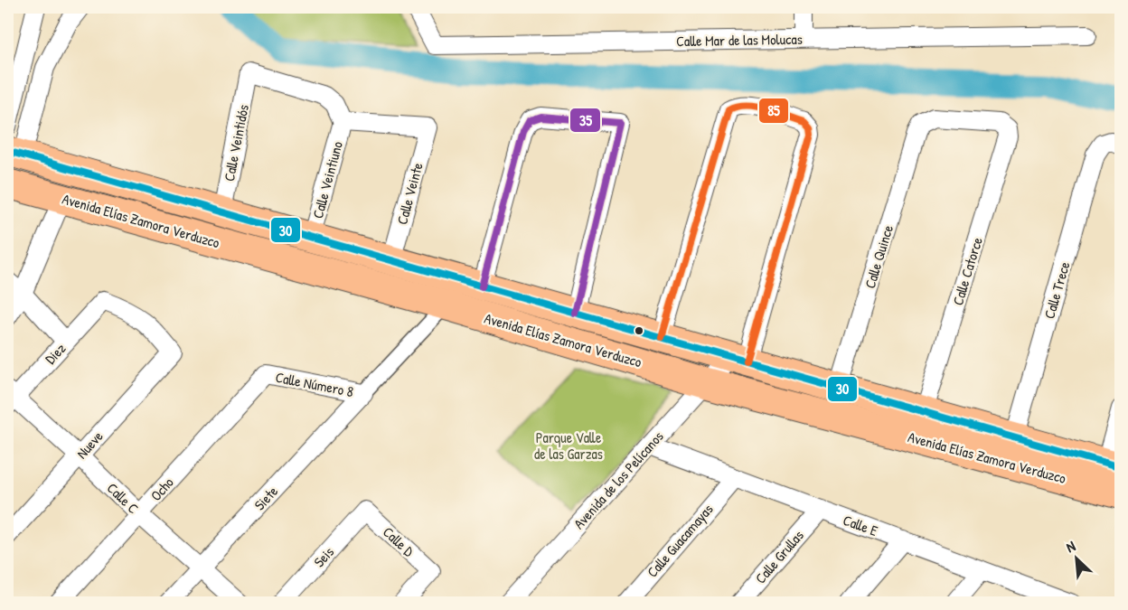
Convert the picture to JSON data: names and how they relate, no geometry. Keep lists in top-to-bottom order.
{
  "streets": {
    "main road": ["Avenida Elías Zamora Verduzco"],
    "street": [
      "Calle Mar de las Molucas",
      "Calle Veintidós",
      "Calle Veintiuno",
      "Calle Veinte",
      "Calle Quince",
      "Calle Catorce",
      "Calle Trece",
      "Diez",
      "Calle Número 8",
      "Nueve",
      "Avenida de los Pelícanos",
      "Ocho",
      "Calle C",
      "Siete",
      "Calle E",
      "Calle Guacamayas",
      "Calle D",
      "Seis",
      "Calle Grullas"
    ]
  },
  "crossings": [
    ["Calle Veintidós", "Calle Veintiuno"],
    ["Calle Veintidós", "Calle Veinte"],
    ["Calle Veintidós", "Avenida Elías Zamora Verduzco"],
    ["Calle Veintiuno", "Calle Veinte"],
    ["Calle Veintiuno", "Avenida Elías Zamora Verduzco"],
    ["Calle Veinte", "Avenida Elías Zamora Verduzco"],
    ["Avenida Elías Zamora Verduzco", "Calle Quince"],
    ["Avenida Elías Zamora Verduzco", "Calle Catorce"],
    ["Avenida Elías Zamora Verduzco", "Calle Trece"],
    ["Avenida Elías Zamora Verduzco", "Avenida de los Pelícanos"],
    ["Calle Quince", "Calle Catorce"],
    ["Diez", "Nueve"],
    ["Diez", "Calle C"],
    ["Calle Número 8", "Ocho"],
    ["Calle Número 8", "Siete"],
    ["Nueve", "Calle C"],
    ["Avenida de los Pelícanos", "Calle E"],
    ["Ocho", "Calle C"],
    ["Calle C", "Siete"],
    ["Calle E", "Calle Guacamayas"],
    ["Calle E", "Calle Grullas"],
    ["Calle D", "Seis"]
  ],
  "parks": ["Parque Valle de las Garzas"],
  "lines": ["transit line 85", "transit line 35", "transit line 30"],
  "north": "top left"
}
